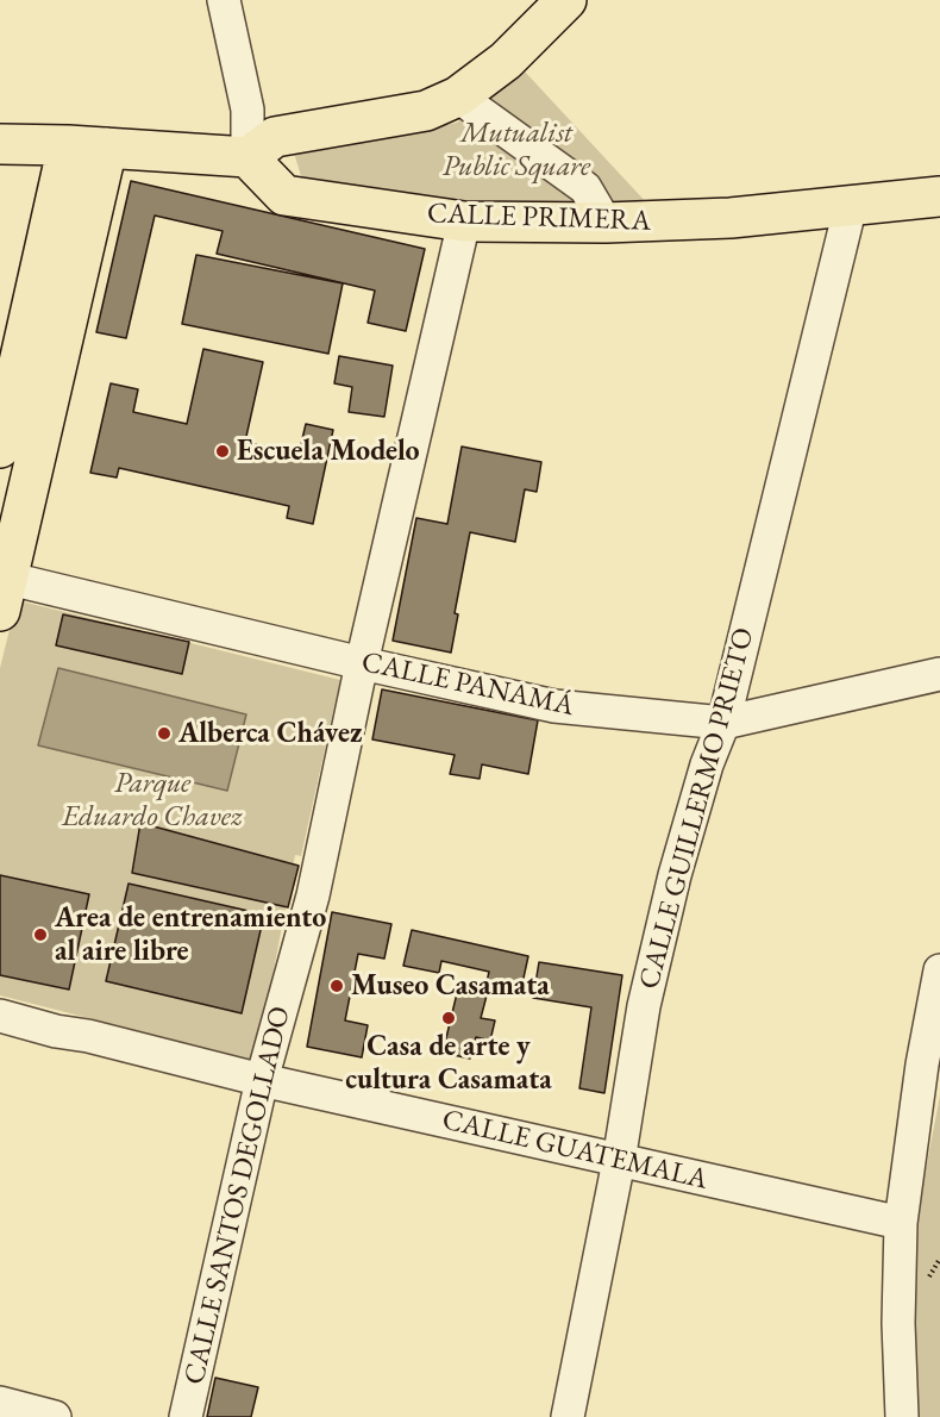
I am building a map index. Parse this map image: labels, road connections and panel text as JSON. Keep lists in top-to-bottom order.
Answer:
{
  "streets": {
    "main road": ["CALLE PRIMERA"],
    "street": [
      "CALLE PANAMÁ",
      "CALLE GUILLERMO PRIETO",
      "CALLE GUATEMALA",
      "CALLE SANTOS DEGOLLADO"
    ]
  },
  "crossings": [
    ["CALLE PRIMERA", "CALLE GUILLERMO PRIETO"],
    ["CALLE PRIMERA", "CALLE SANTOS DEGOLLADO"],
    ["CALLE PANAMÁ", "CALLE GUILLERMO PRIETO"],
    ["CALLE PANAMÁ", "CALLE SANTOS DEGOLLADO"],
    ["CALLE GUILLERMO PRIETO", "CALLE GUATEMALA"],
    ["CALLE GUATEMALA", "CALLE SANTOS DEGOLLADO"]
  ],
  "parks": ["Mutualist Public Square", "Parque Eduardo Chavez"],
  "places": [
    "Escuela Modelo",
    "Alberca Chávez",
    "Area de entrenamiento al aire libre",
    "Museo Casamata",
    "Casa de arte y cultura Casamata"
  ]
}
